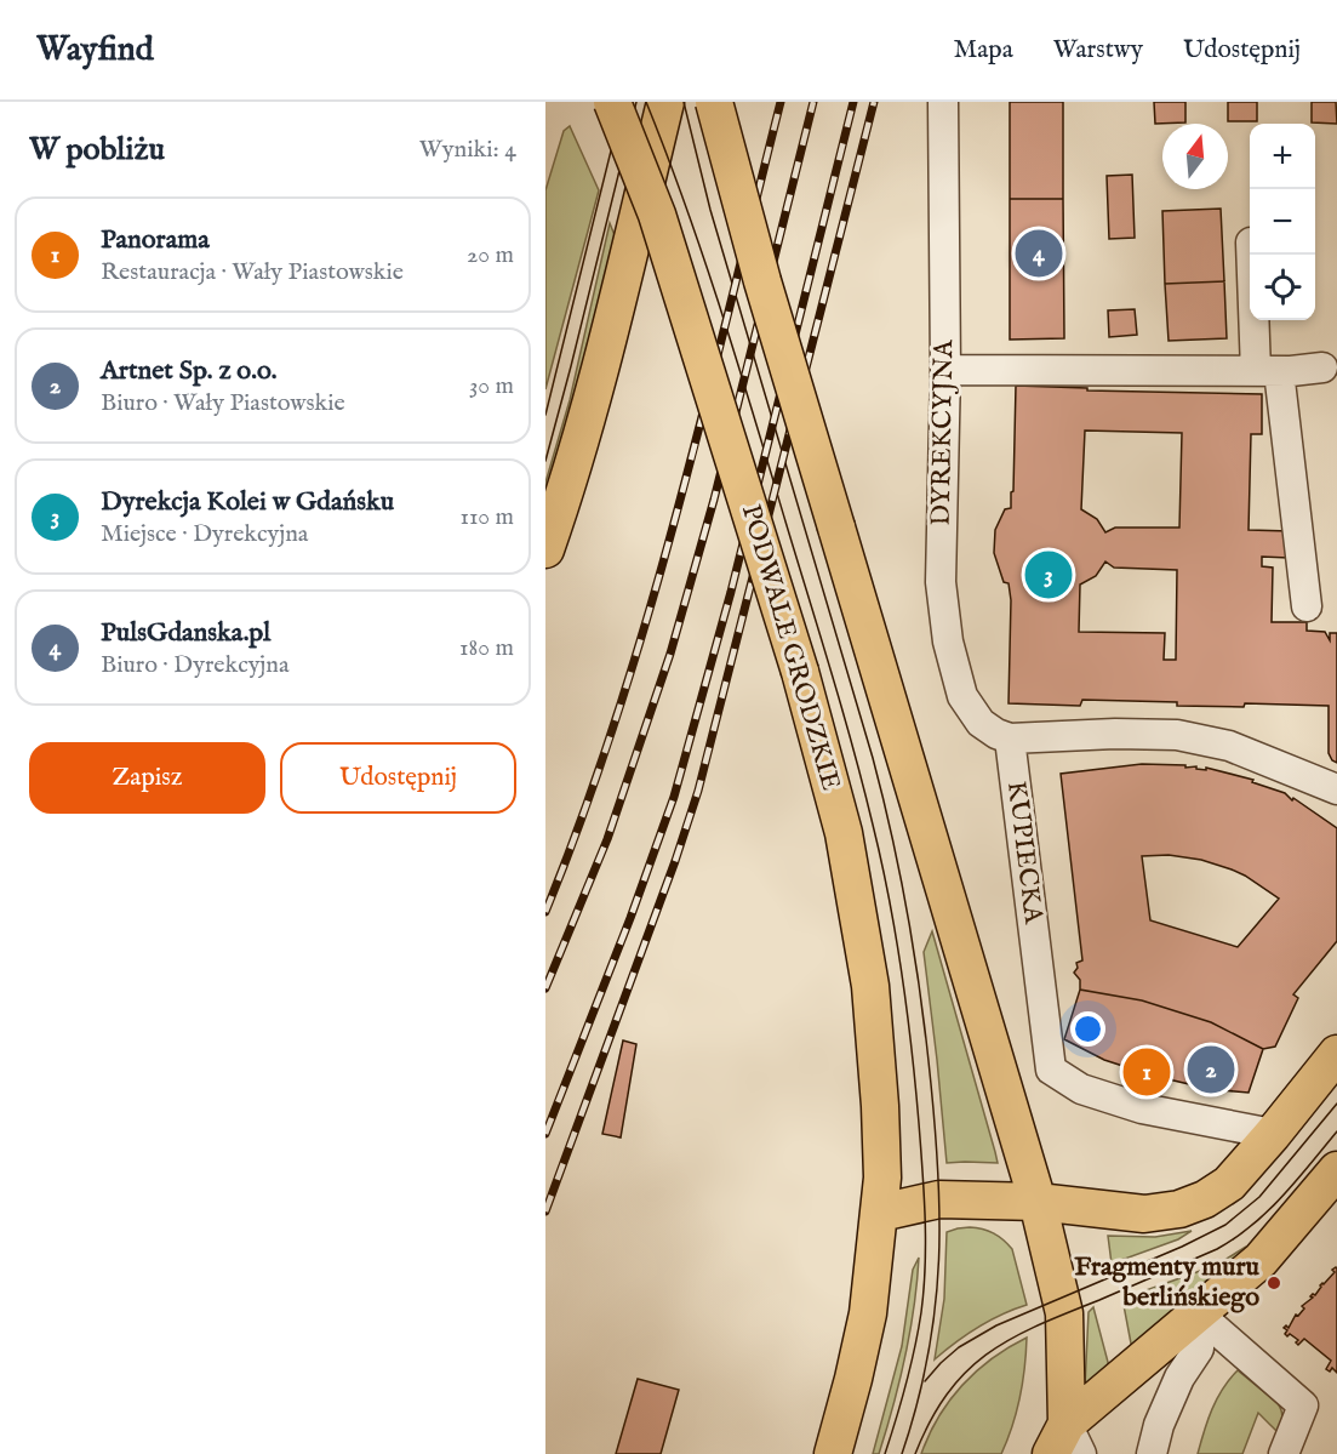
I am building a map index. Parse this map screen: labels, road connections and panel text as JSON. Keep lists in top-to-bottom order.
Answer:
{
  "streets": {
    "main road": ["PODWALE GRODZKIE"],
    "street": ["DYREKCYJNA", "KUPIECKA"]
  },
  "crossings": [
    ["DYREKCYJNA", "KUPIECKA"]
  ],
  "places": ["Fragmenty muru berlińskiego"],
  "north": "top",
  "page": {
    "header": "Wayfind",
    "nav": ["Mapa", "Warstwy", "Udostępnij"],
    "heading": ["W pobliżu", "Wyniki: 4"],
    "map_buttons": ["+", "−"],
    "list": [
      {
        "mark": "1",
        "name": "Panorama",
        "note": "Restauracja · Wały Piastowskie",
        "value": "20 m"
      },
      {
        "mark": "2",
        "name": "Artnet Sp. z o.o.",
        "note": "Biuro · Wały Piastowskie",
        "value": "30 m"
      },
      {
        "mark": "3",
        "name": "Dyrekcja Kolei w Gdańsku",
        "note": "Miejsce · Dyrekcyjna",
        "value": "110 m"
      },
      {
        "mark": "4",
        "name": "PulsGdanska.pl",
        "note": "Biuro · Dyrekcyjna",
        "value": "180 m"
      }
    ],
    "pins": [
      "4",
      "3",
      "2",
      "1"
    ],
    "buttons": ["Zapisz", "Udostępnij"]
  }
}
